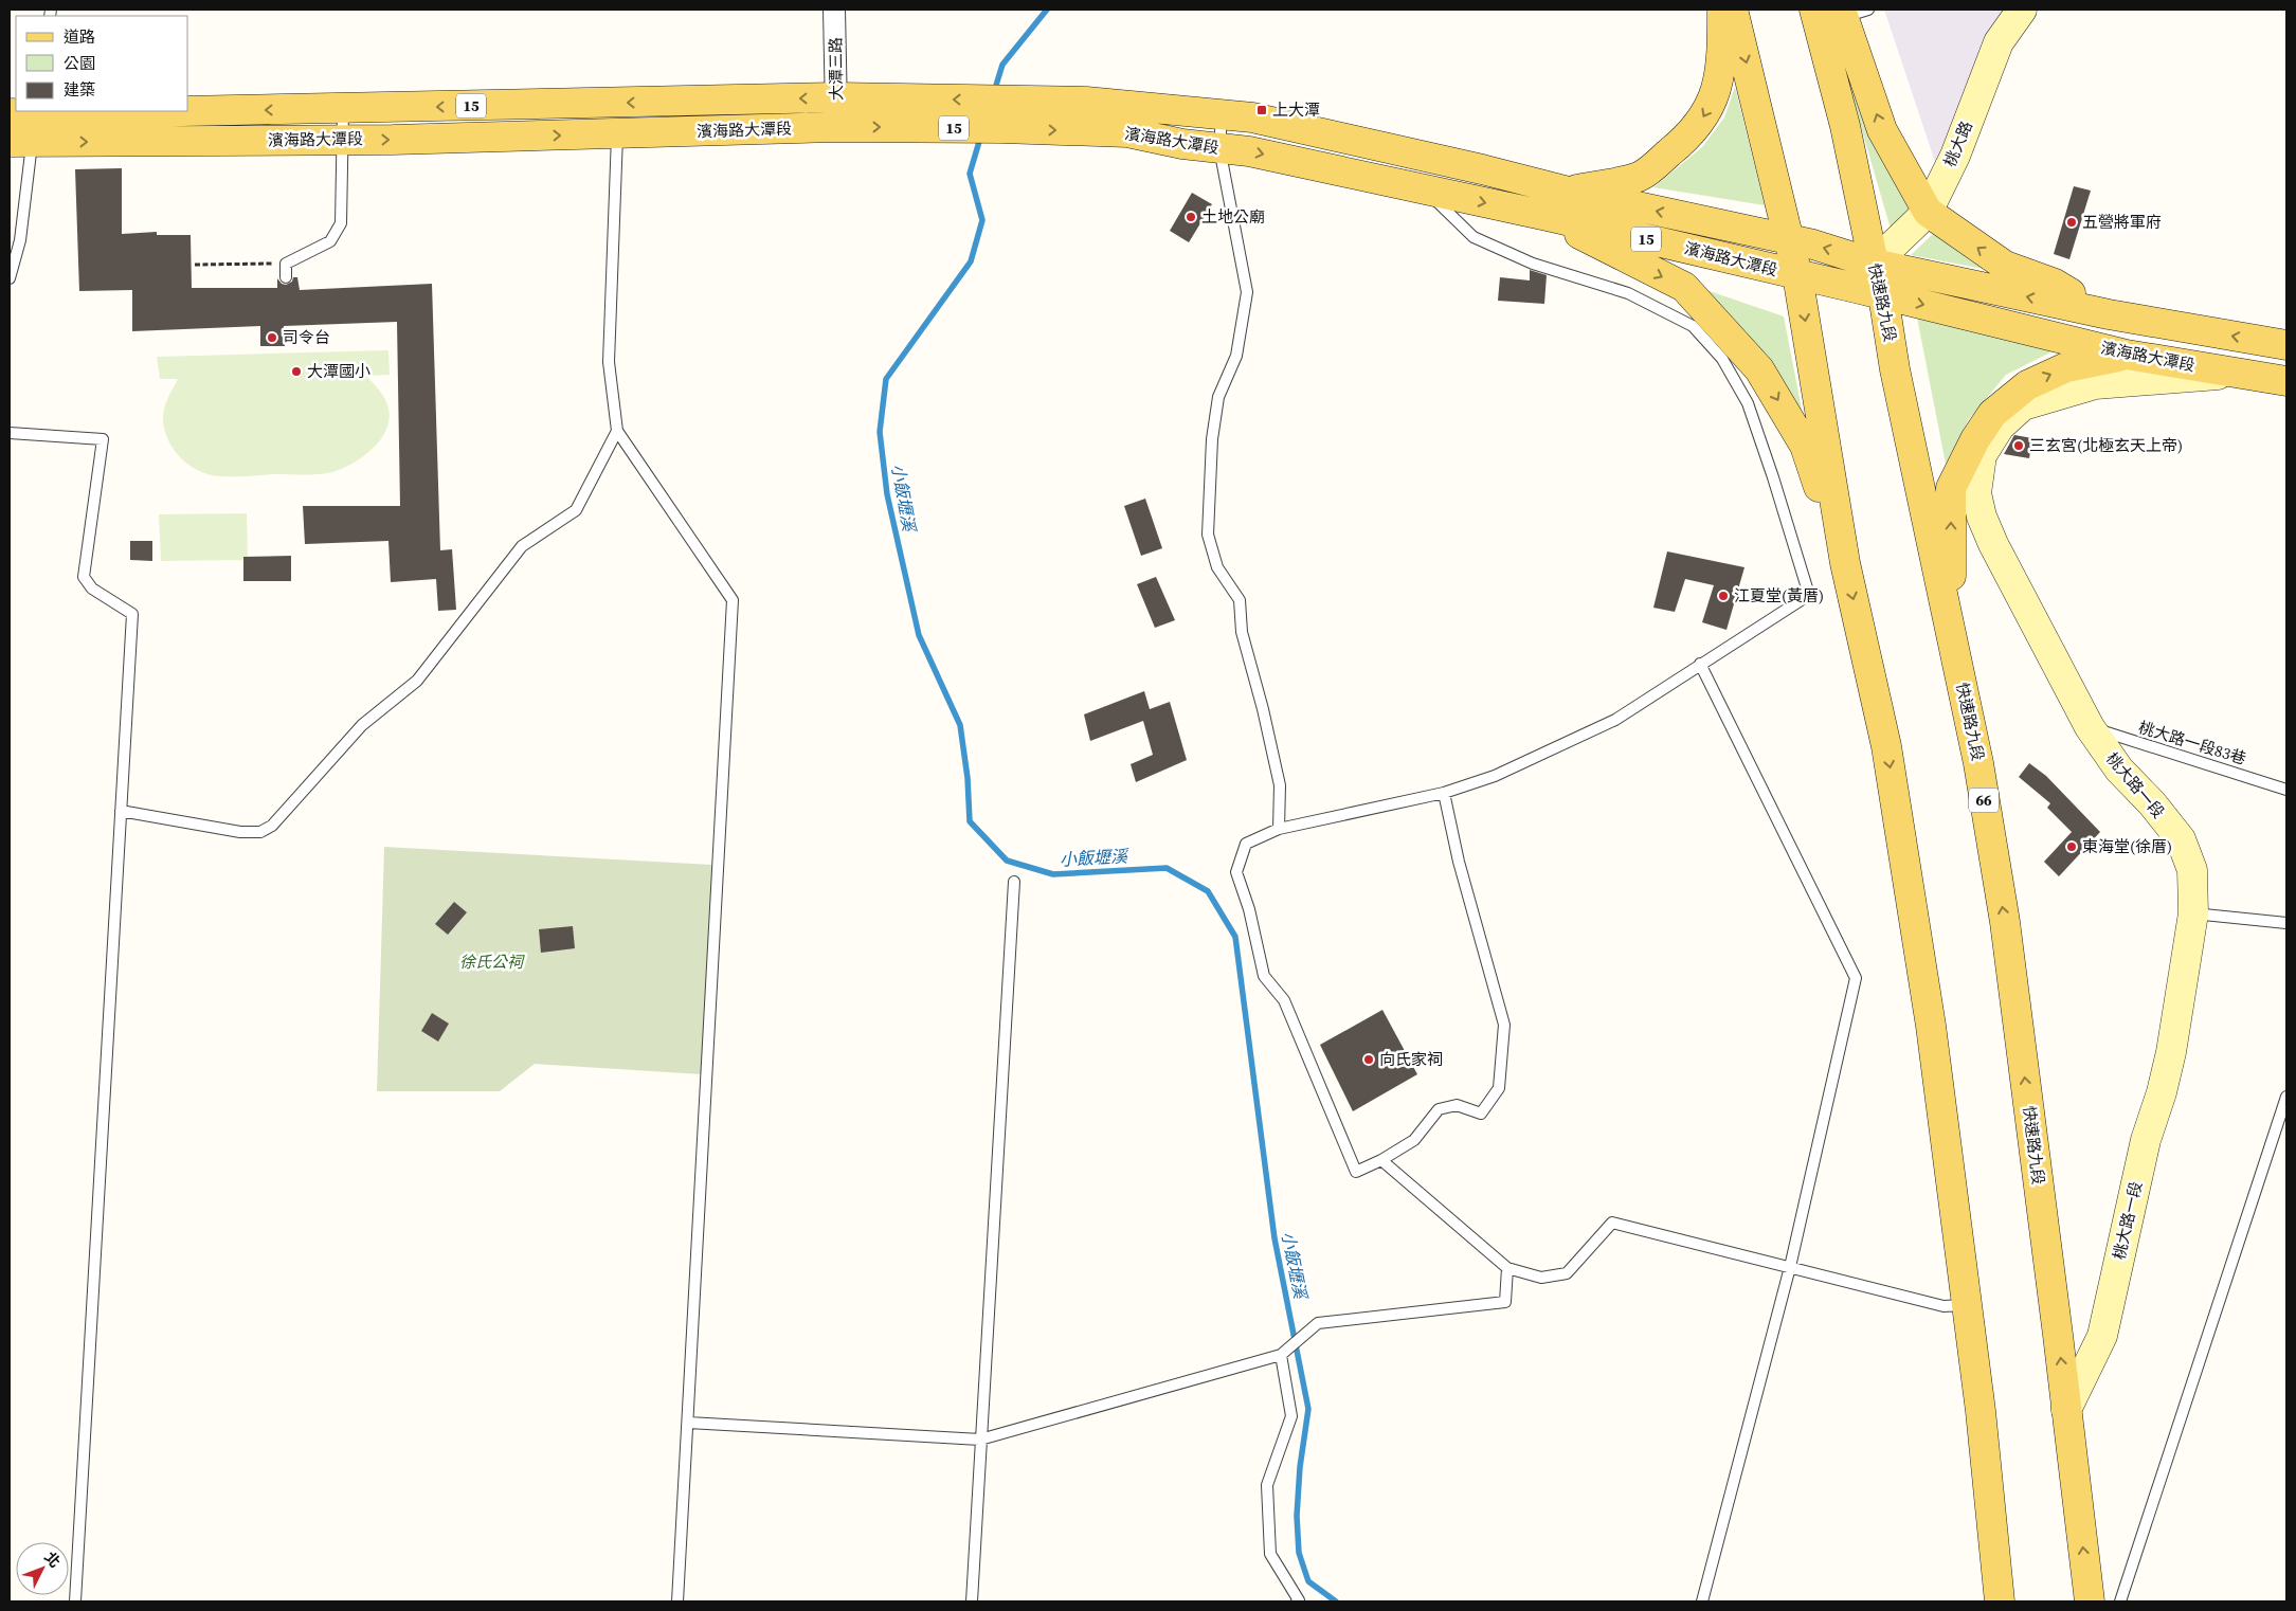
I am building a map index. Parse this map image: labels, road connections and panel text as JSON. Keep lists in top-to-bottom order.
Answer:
{
  "streets": {
    "main road": [
      "15",
      "濱海路大潭段",
      "快速路九段",
      "66"
    ],
    "street": ["大潭三路", "桃大路", "桃大路一段"],
    "lane": ["桃大路一段83巷"]
  },
  "crossings": [
    ["大潭三路", "濱海路大潭段"],
    ["濱海路大潭段", "桃大路"],
    ["濱海路大潭段", "快速路九段"],
    ["濱海路大潭段", "桃大路一段"],
    ["桃大路", "快速路九段"],
    ["快速路九段", "桃大路一段"],
    ["桃大路一段83巷", "桃大路一段"]
  ],
  "water": ["小飯壢溪"],
  "parks": ["徐氏公祠"],
  "places": {
    "transit": ["上大潭"],
    "other": [
      "土地公廟",
      "五營將軍府",
      "司令台",
      "大潭國小",
      "三玄宮(北極玄天上帝)",
      "江夏堂(黃厝)",
      "東海堂(徐厝)",
      "向氏家祠"
    ]
  },
  "legend": ["道路", "公園", "建築"],
  "north": "top right"
}
